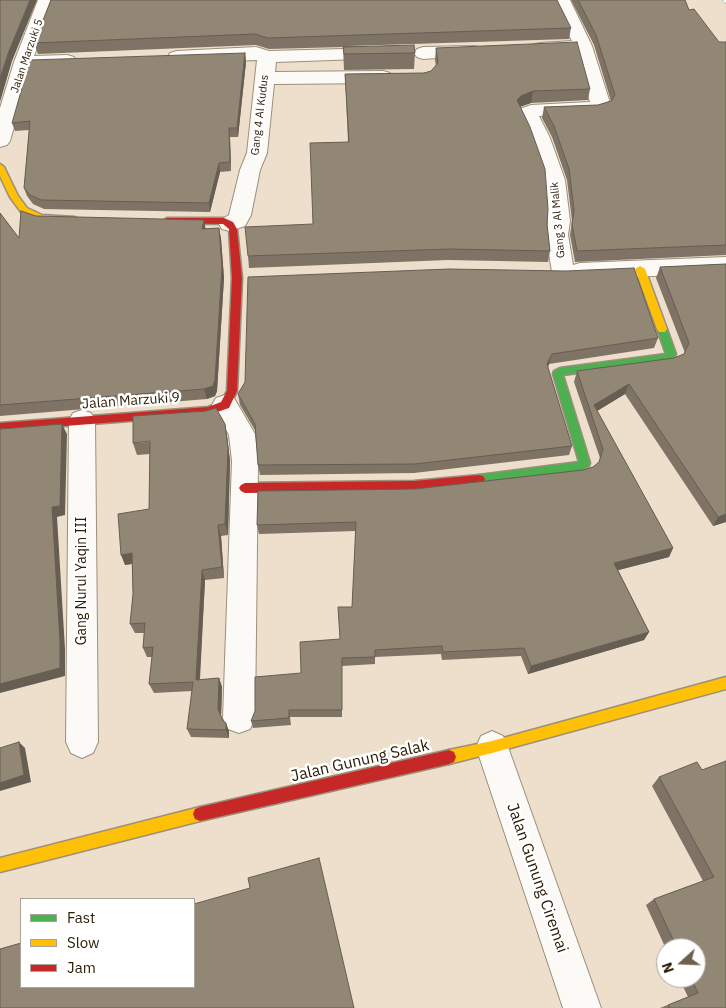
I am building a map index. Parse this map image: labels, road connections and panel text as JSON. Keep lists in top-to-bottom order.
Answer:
{
  "streets": {
    "street": [
      "Jalan Marzuki 5",
      "Gang 4 Al Kudus",
      "Gang 3 Al Malik",
      "Jalan Marzuki 9",
      "Gang Nurul Yaqin III",
      "Jalan Gunung Salak",
      "Jalan Gunung Ciremai"
    ]
  },
  "crossings": [
    ["Jalan Marzuki 9", "Gang Nurul Yaqin III"],
    ["Jalan Gunung Salak", "Jalan Gunung Ciremai"]
  ],
  "legend": ["Fast", "Slow", "Jam"],
  "north": "left"
}
